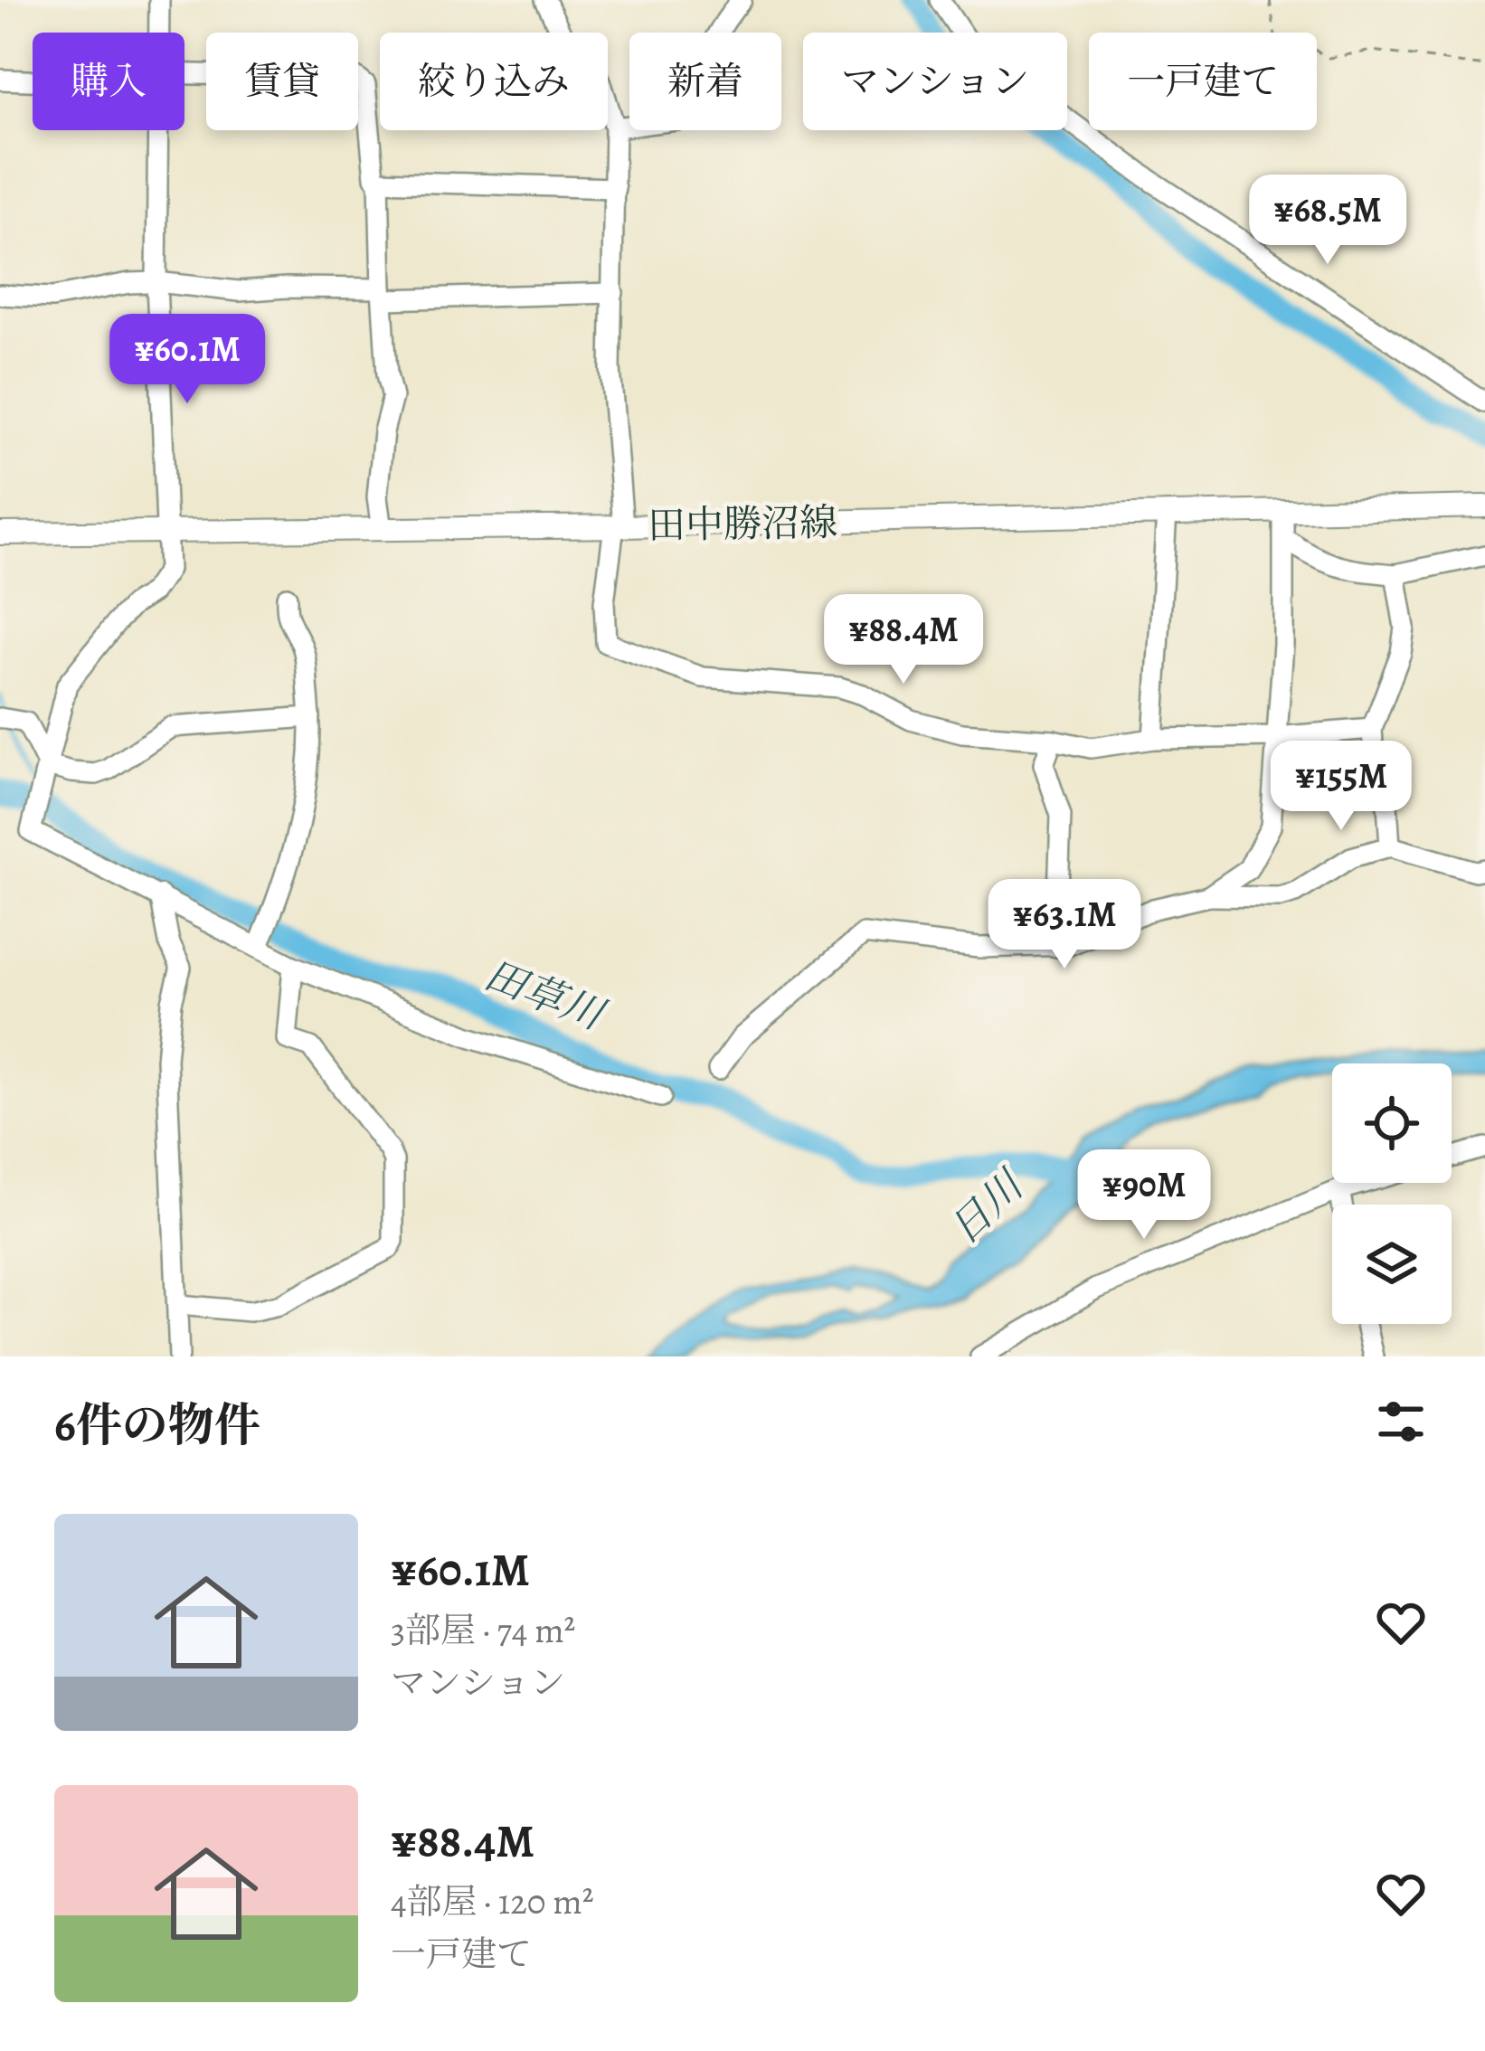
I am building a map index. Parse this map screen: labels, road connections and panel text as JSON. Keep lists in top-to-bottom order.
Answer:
{
  "streets": {
    "main road": ["田中勝沼線"]
  },
  "water": ["田草川", "日川"],
  "page": {
    "chip": [
      "購入",
      "賃貸",
      "絞り込み",
      "新着",
      "マンション",
      "一戸建て"
    ],
    "price": [
      "¥68.5M",
      "¥60.1M",
      "¥88.4M",
      "¥155M",
      "¥63.1M",
      "¥90M"
    ],
    "heading": "6件の物件",
    "list": [
      {
        "name": "¥60.1M",
        "note": "3部屋 · 74 m² · マンション"
      },
      {
        "name": "¥88.4M",
        "note": "4部屋 · 120 m² · 一戸建て"
      }
    ]
  }
}
